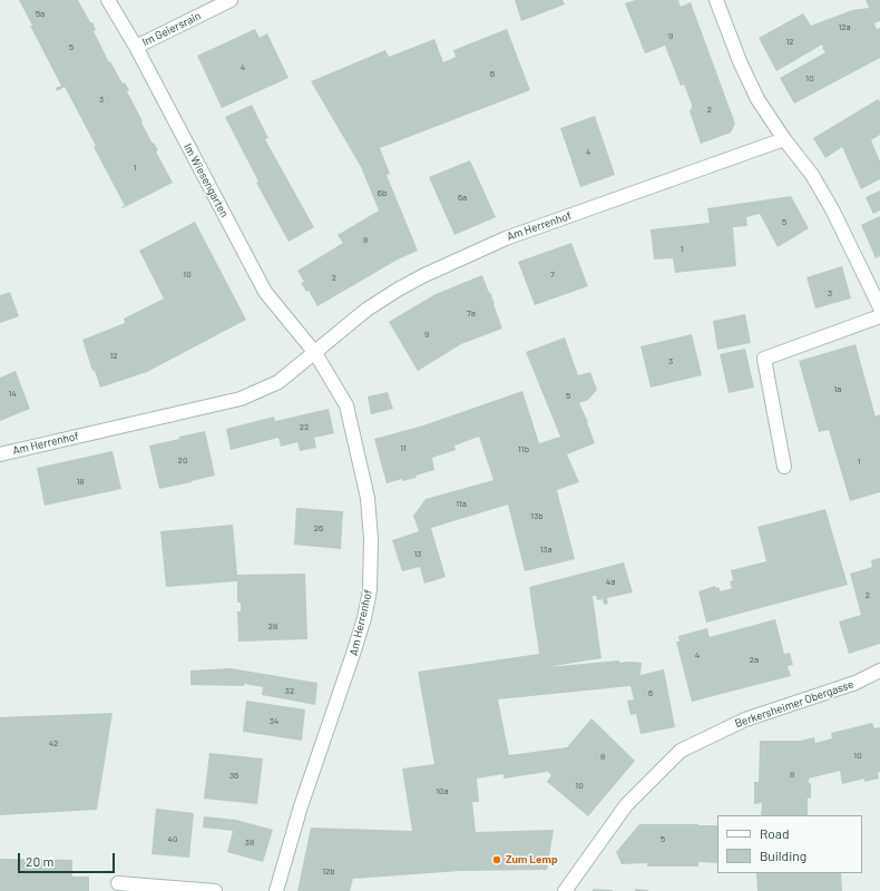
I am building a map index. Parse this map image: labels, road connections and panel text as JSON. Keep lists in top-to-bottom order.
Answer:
{
  "streets": {
    "street": [
      "Im Geiersrain",
      "Im Wiesengarten",
      "Am Herrenhof",
      "Berkersheimer Obergasse"
    ]
  },
  "crossings": [
    ["Im Geiersrain", "Im Wiesengarten"],
    ["Im Wiesengarten", "Am Herrenhof"]
  ],
  "places": ["Zum Lemp"],
  "house_numbers": [
    "5a",
    "12a",
    "9",
    "12",
    "5",
    "4",
    "6",
    "10",
    "3",
    "2",
    "4",
    "1",
    "6b",
    "6a",
    "5",
    "8",
    "1",
    "10",
    "7",
    "2",
    "3",
    "7a",
    "9",
    "12",
    "3",
    "1a",
    "14",
    "5",
    "22",
    "11",
    "11b",
    "20",
    "1",
    "18",
    "11a",
    "13b",
    "26",
    "13a",
    "13",
    "4a",
    "2",
    "28",
    "4",
    "2a",
    "32",
    "6",
    "34",
    "42",
    "10",
    "8",
    "8",
    "36",
    "10",
    "10a",
    "40",
    "5",
    "38",
    "12b"
  ],
  "legend": ["Road", "Building"],
  "scale_bar": "20 m"
}
